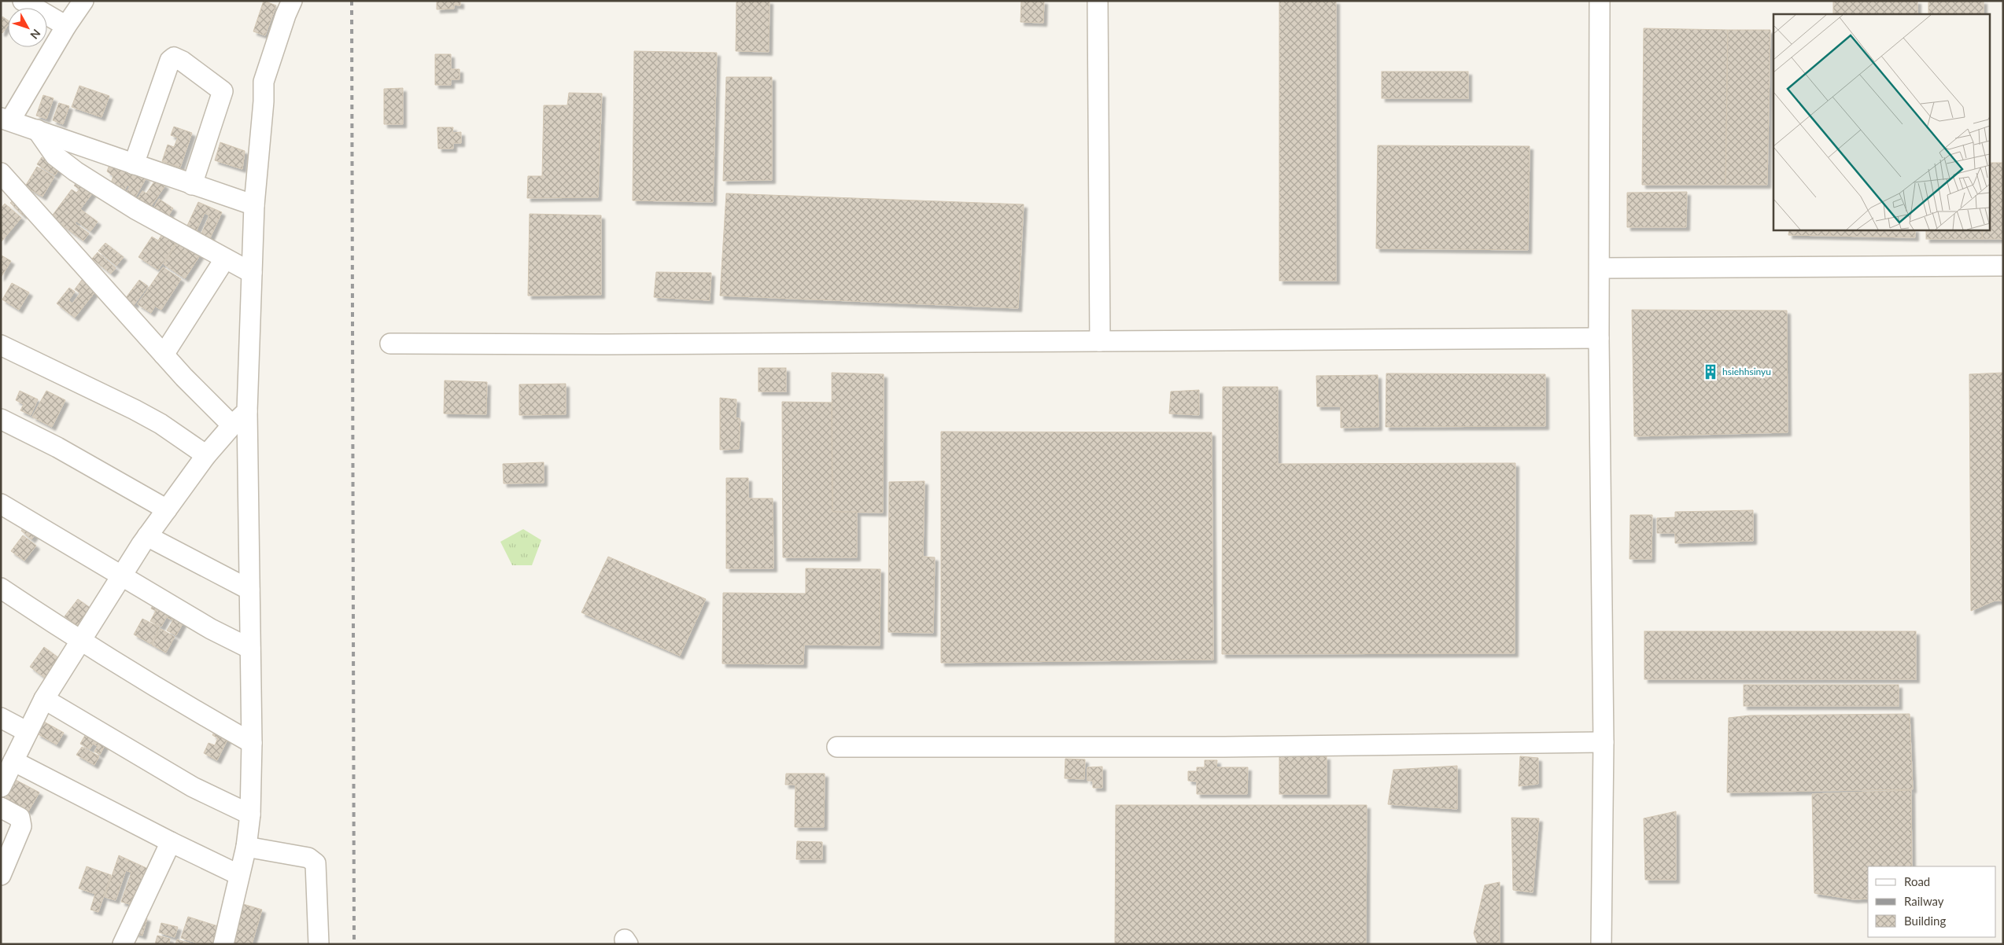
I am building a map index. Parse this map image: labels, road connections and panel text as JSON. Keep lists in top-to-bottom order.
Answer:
{
  "places": {
    "building": ["hsiehhsinyu"]
  },
  "legend": ["Road", "Railway", "Building"],
  "north": "bottom right"
}
